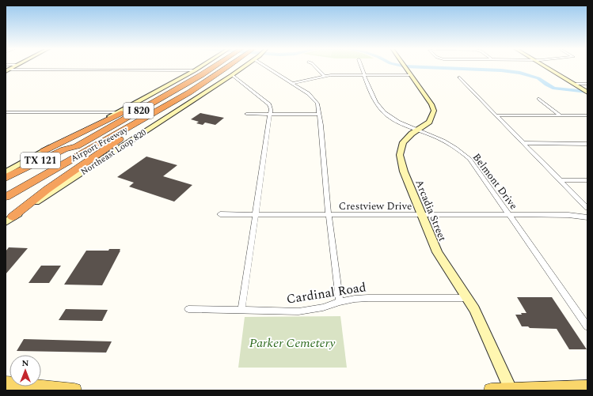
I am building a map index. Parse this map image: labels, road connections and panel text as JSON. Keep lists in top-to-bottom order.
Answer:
{
  "streets": {
    "highway": ["I 820", "Airport Freeway", "TX 121"],
    "street": [
      "Northeast Loop 820",
      "Belmont Drive",
      "Crestview Drive",
      "Arcadia Street",
      "Cardinal Road"
    ]
  },
  "crossings": [
    ["I 820", "Airport Freeway"],
    ["Belmont Drive", "Crestview Drive"],
    ["Belmont Drive", "Arcadia Street"],
    ["Crestview Drive", "Arcadia Street"],
    ["Arcadia Street", "Cardinal Road"]
  ],
  "parks": ["Parker Cemetery"],
  "north": "top"
}
